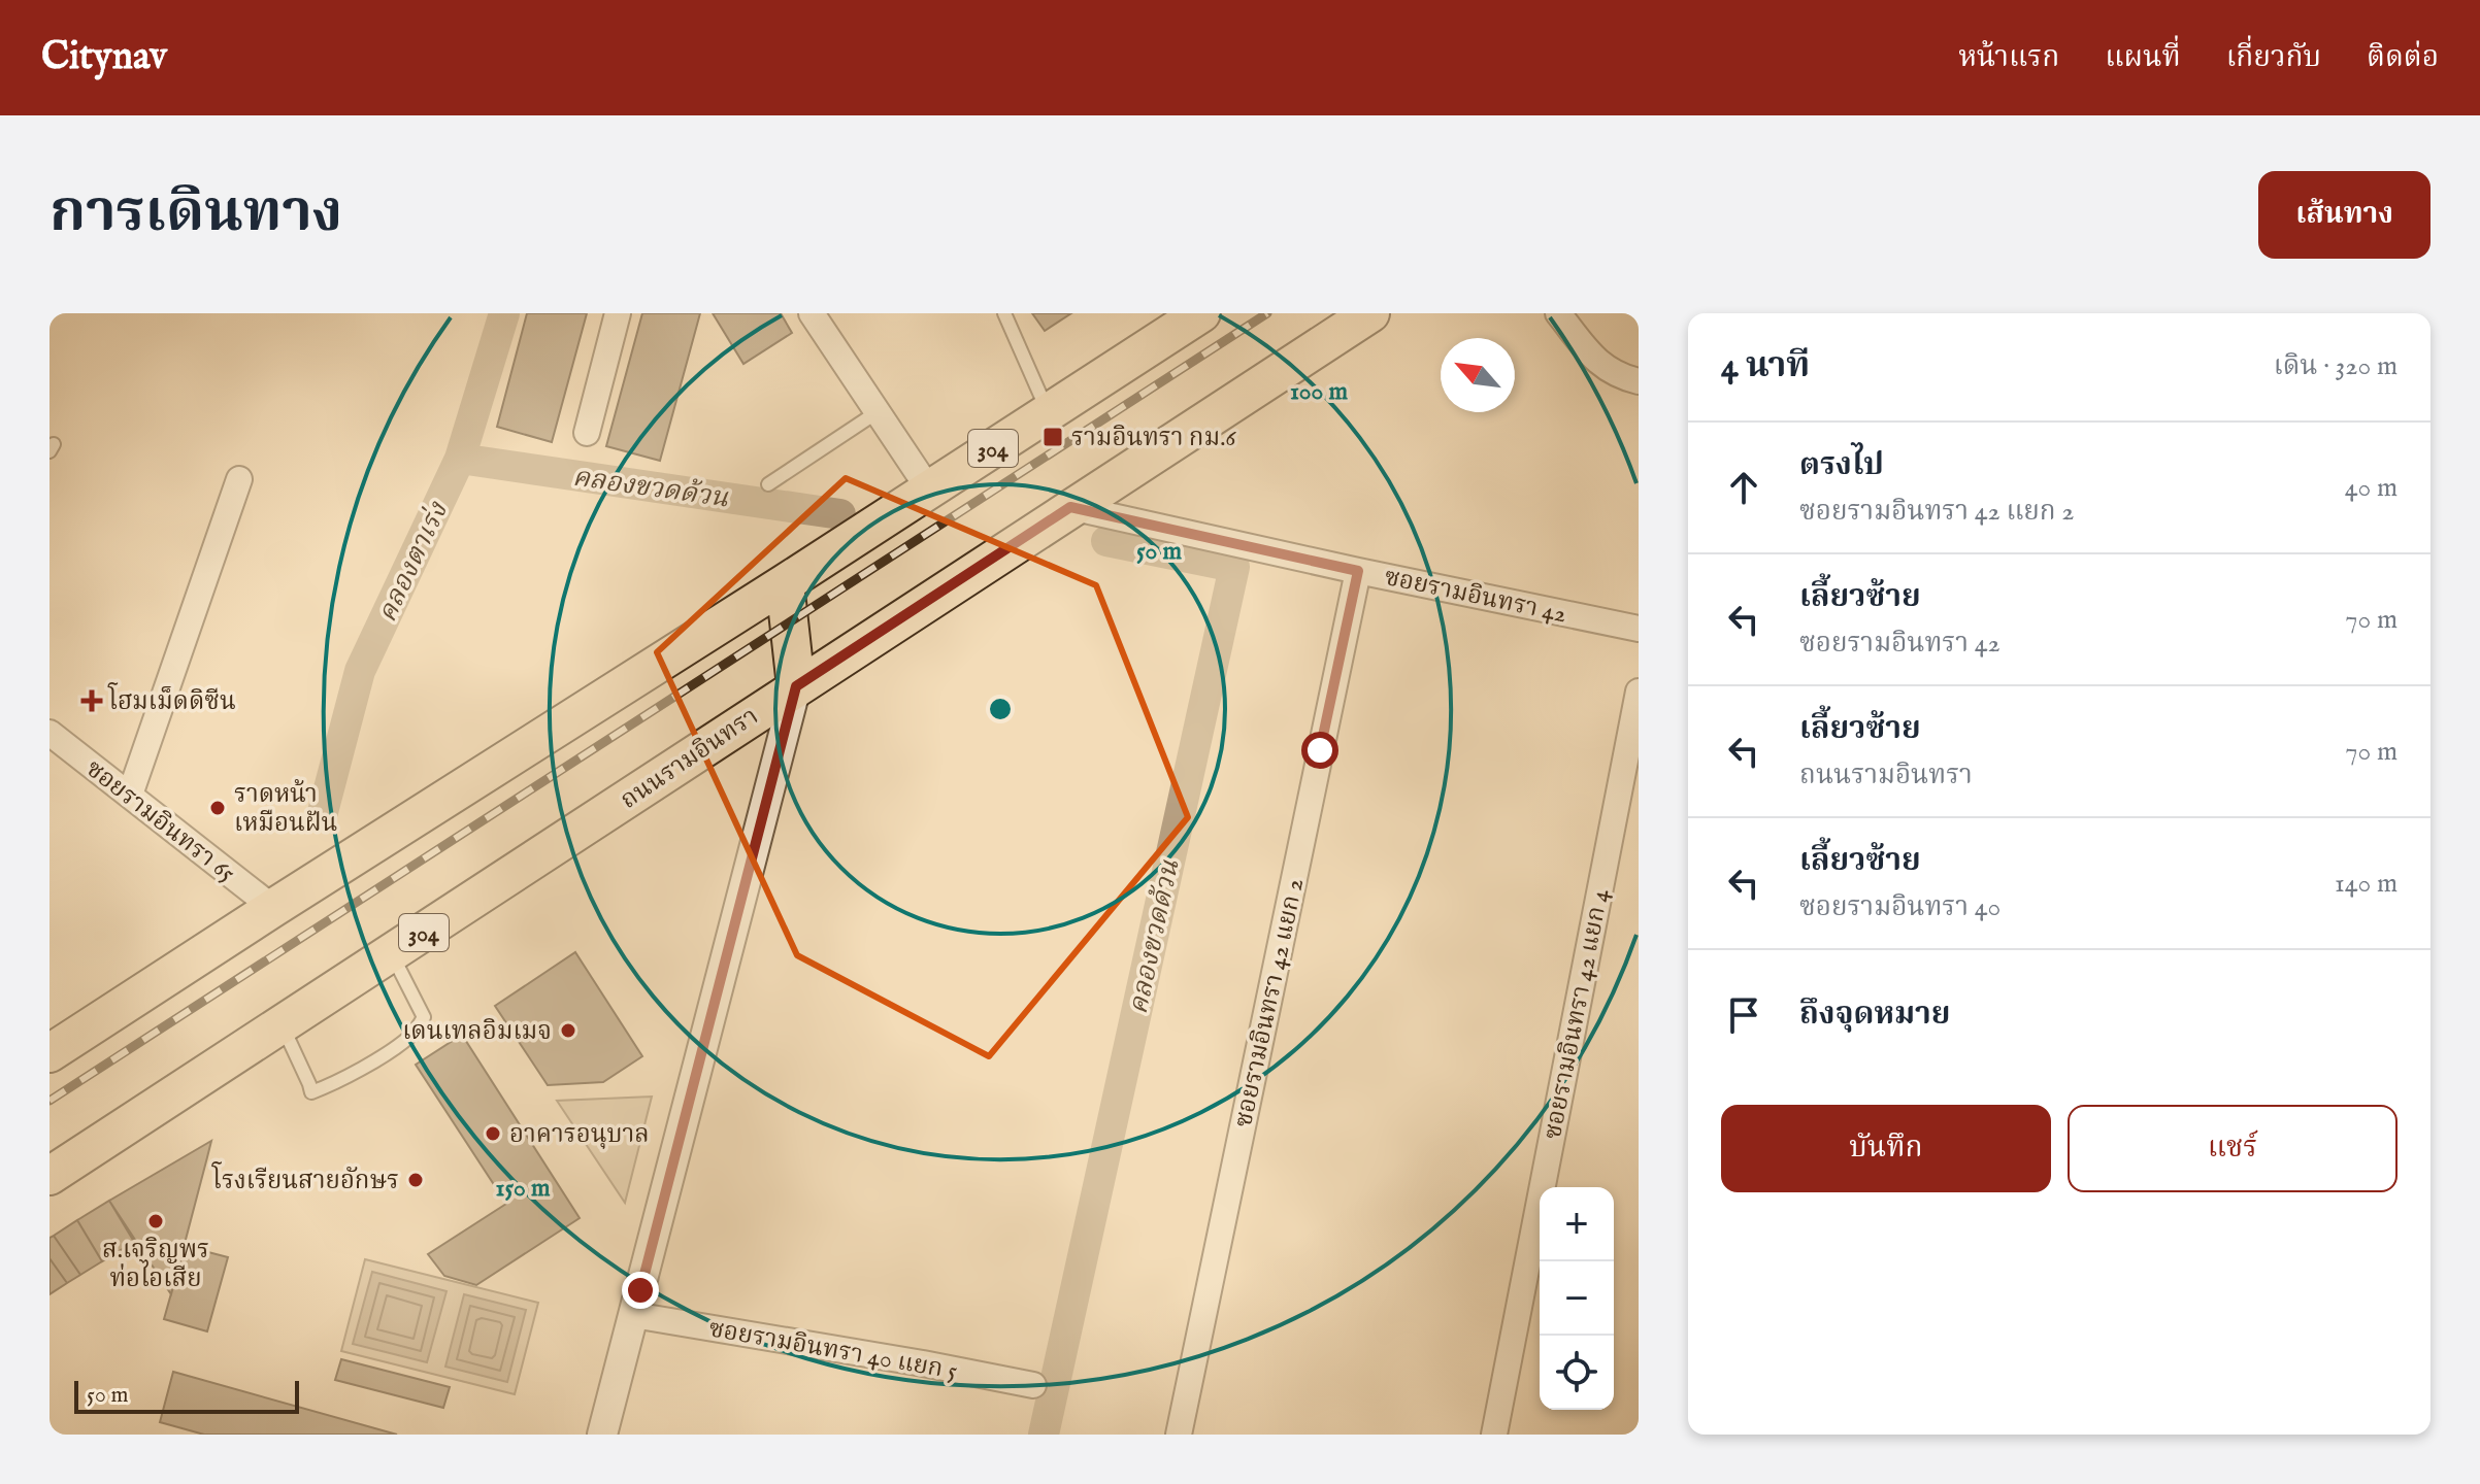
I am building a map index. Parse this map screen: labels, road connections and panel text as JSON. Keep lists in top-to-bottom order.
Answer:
{
  "streets": {
    "main road": ["304", "ถนนรามอินทรา"],
    "street": [
      "ซอยรามอินทรา 42",
      "ซอยรามอินทรา 65",
      "ซอยรามอินทรา 42 แยก 2",
      "ซอยรามอินทรา 42 แยก 4",
      "ซอยรามอินทรา 40 แยก 5"
    ]
  },
  "crossings": [
    ["304", "ซอยรามอินทรา 65"],
    ["ซอยรามอินทรา 42", "ถนนรามอินทรา"],
    ["ซอยรามอินทรา 42", "ซอยรามอินทรา 42 แยก 2"]
  ],
  "water": ["คลองขวดด้วน", "คลองตาเร่ง"],
  "places": {
    "transit": ["รามอินทรา กม.6"],
    "health": ["โฮมเม็ดดิซีน"],
    "other": [
      "ราดหน้า เหมือนฝัน",
      "เดนเทลอิมเมจ",
      "อาคารอนุบาล",
      "โรงเรียนสายอักษร",
      "ส.เจริญพร ท่อไอเสีย"
    ]
  },
  "scale_bar": "50 m",
  "north": "top left",
  "page": {
    "header": "Citynav",
    "nav": [
      "หน้าแรก",
      "แผนที่",
      "เกี่ยวกับ",
      "ติดต่อ"
    ],
    "title": "การเดินทาง",
    "buttons": [
      "เส้นทาง",
      ["บันทึก", "แชร์"]
    ],
    "heading": ["4 นาที", "เดิน · 320 m"],
    "list": [
      ["ตรงไป", "ซอยรามอินทรา 42 แยก 2", "40 m"],
      ["เลี้ยวซ้าย", "ซอยรามอินทรา 42", "70 m"],
      ["เลี้ยวซ้าย", "ถนนรามอินทรา", "70 m"],
      ["เลี้ยวซ้าย", "ซอยรามอินทรา 40", "140 m"],
      "ถึงจุดหมาย"
    ],
    "map_buttons": ["+", "−"],
    "scale": "50 m"
  },
  "rings": ["100 m", "50 m", "150 m"]
}
